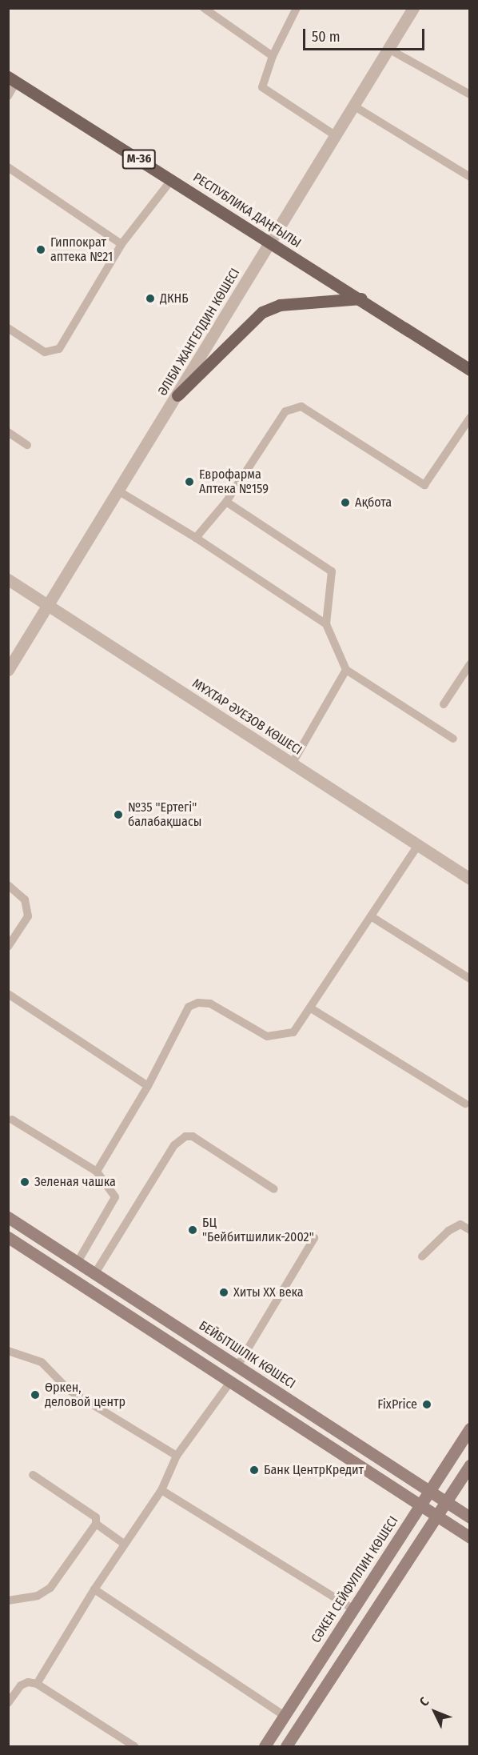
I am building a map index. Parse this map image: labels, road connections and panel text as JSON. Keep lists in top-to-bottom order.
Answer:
{
  "streets": {
    "main road": [
      "M-36",
      "РЕСПУБЛИКА ДАҢҒЫЛЫ",
      "БЕЙБІТШІЛІК КӨШЕСІ",
      "СӘКЕН СЕЙФУЛЛИН КӨШЕСІ"
    ],
    "street": ["ӘЛІБИ ЖАНГЕЛДИН КӨШЕСІ", "МҰХТАР ӘУЕЗОВ КӨШЕСІ"]
  },
  "crossings": [
    ["РЕСПУБЛИКА ДАҢҒЫЛЫ", "ӘЛІБИ ЖАНГЕЛДИН КӨШЕСІ"],
    ["ӘЛІБИ ЖАНГЕЛДИН КӨШЕСІ", "МҰХТАР ӘУЕЗОВ КӨШЕСІ"],
    ["БЕЙБІТШІЛІК КӨШЕСІ", "СӘКЕН СЕЙФУЛЛИН КӨШЕСІ"]
  ],
  "places": [
    "Гиппократ аптека №21",
    "ДКНБ",
    "Еврофарма Аптека №159",
    "Ақбота",
    "№35 \"Ертегі\" балабақшасы",
    "Зеленая чашка",
    "БЦ \"Бейбитшилик-2002\"",
    "Хиты ХХ века",
    "Өркен, деловой центр",
    "FixPrice",
    "Банк ЦентрКредит"
  ],
  "scale_bar": "50 m",
  "north": "top left"
}
